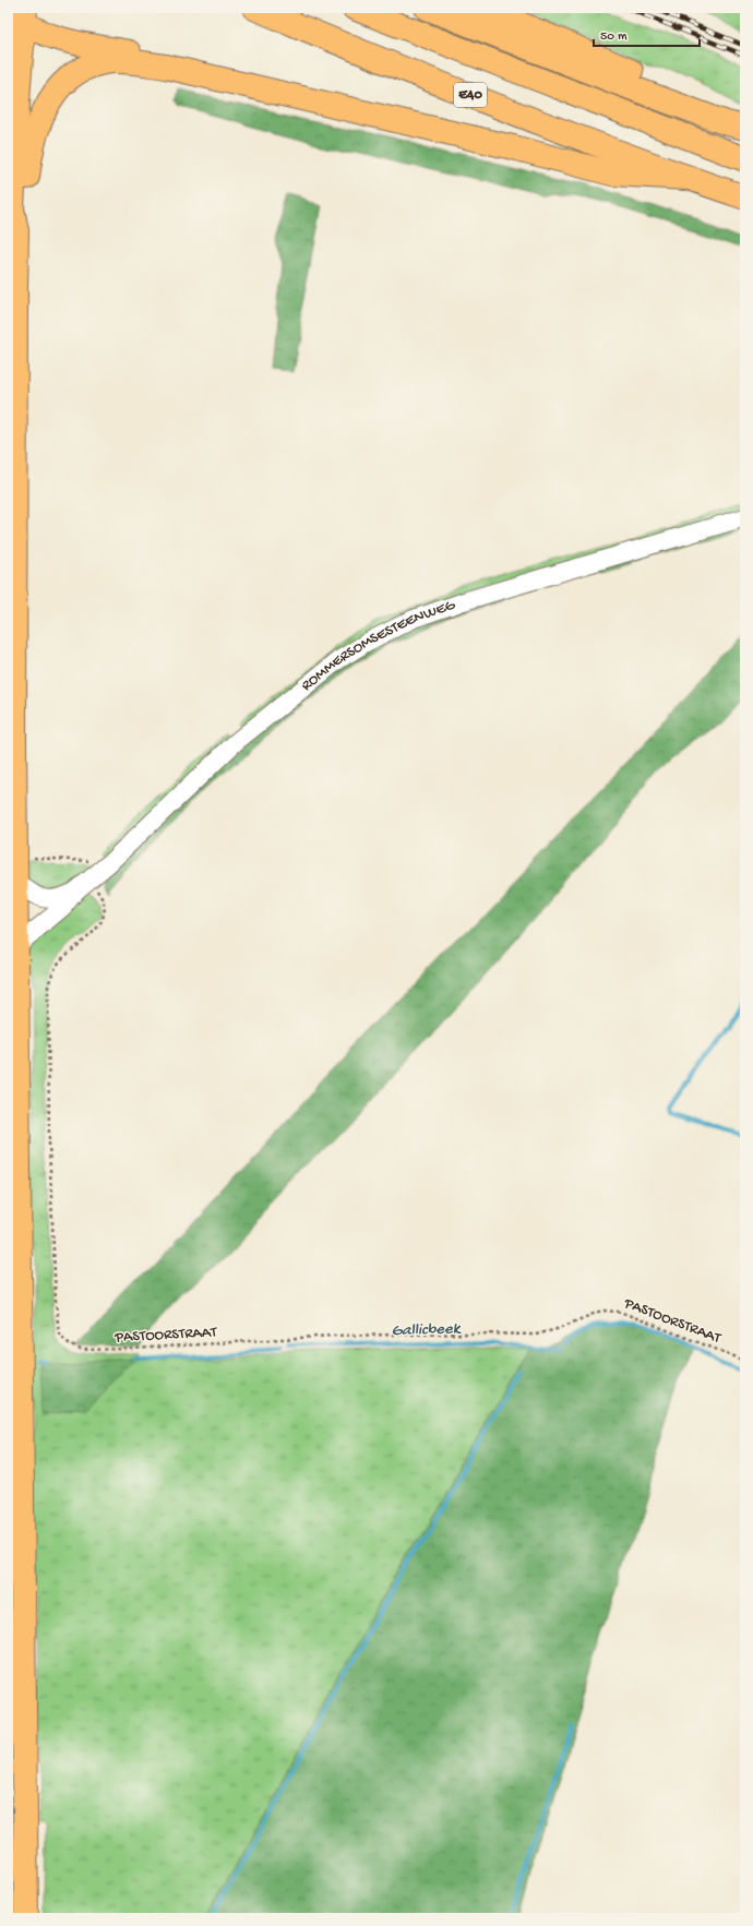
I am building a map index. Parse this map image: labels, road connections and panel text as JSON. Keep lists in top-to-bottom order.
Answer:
{
  "streets": {
    "highway": ["E40"],
    "street": ["ROMMERSOMSESTEENWEG"],
    "path": ["PASTOORSTRAAT"]
  },
  "crossings": [
    ["ROMMERSOMSESTEENWEG", "PASTOORSTRAAT"]
  ],
  "water": ["Gallicbeek"],
  "scale_bar": "50 m"
}
